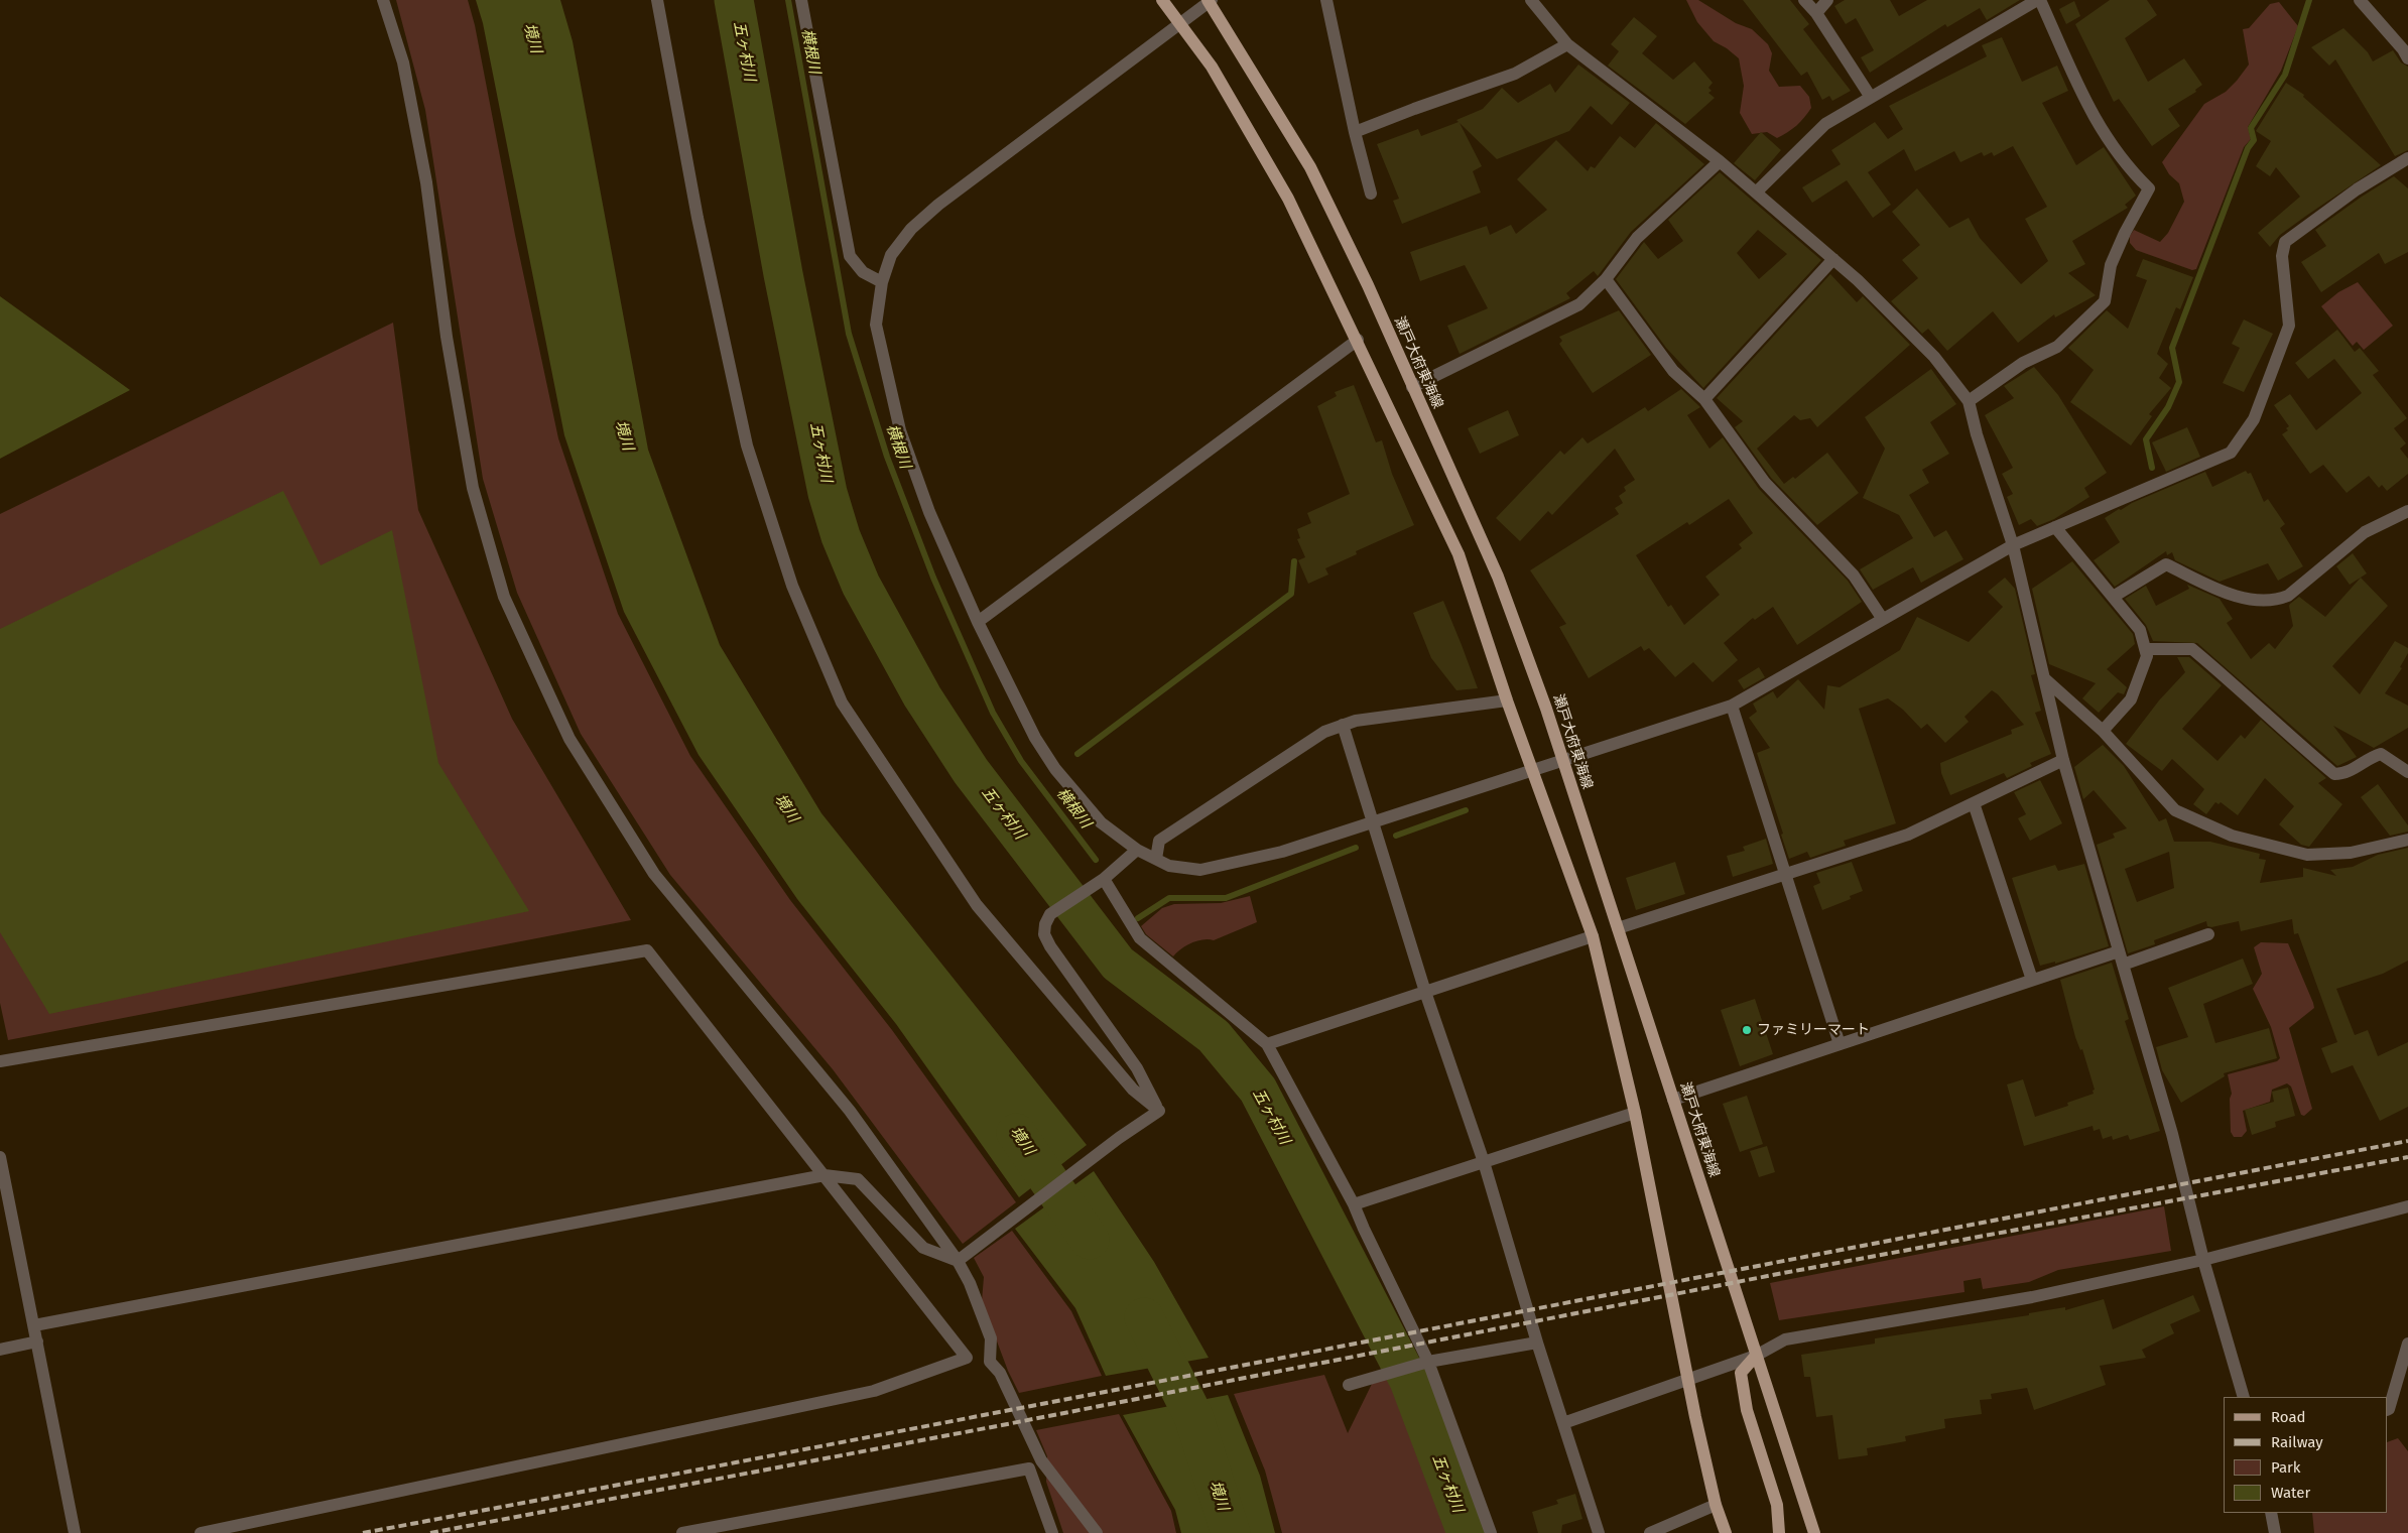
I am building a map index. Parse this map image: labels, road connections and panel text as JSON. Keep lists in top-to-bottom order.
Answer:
{
  "streets": {
    "main road": ["瀬戸大府東海線"]
  },
  "water": ["境川", "五ヶ村川", "横根川"],
  "places": ["ファミリーマート"],
  "legend": [
    "Road",
    "Railway",
    "Park",
    "Water"
  ]
}
